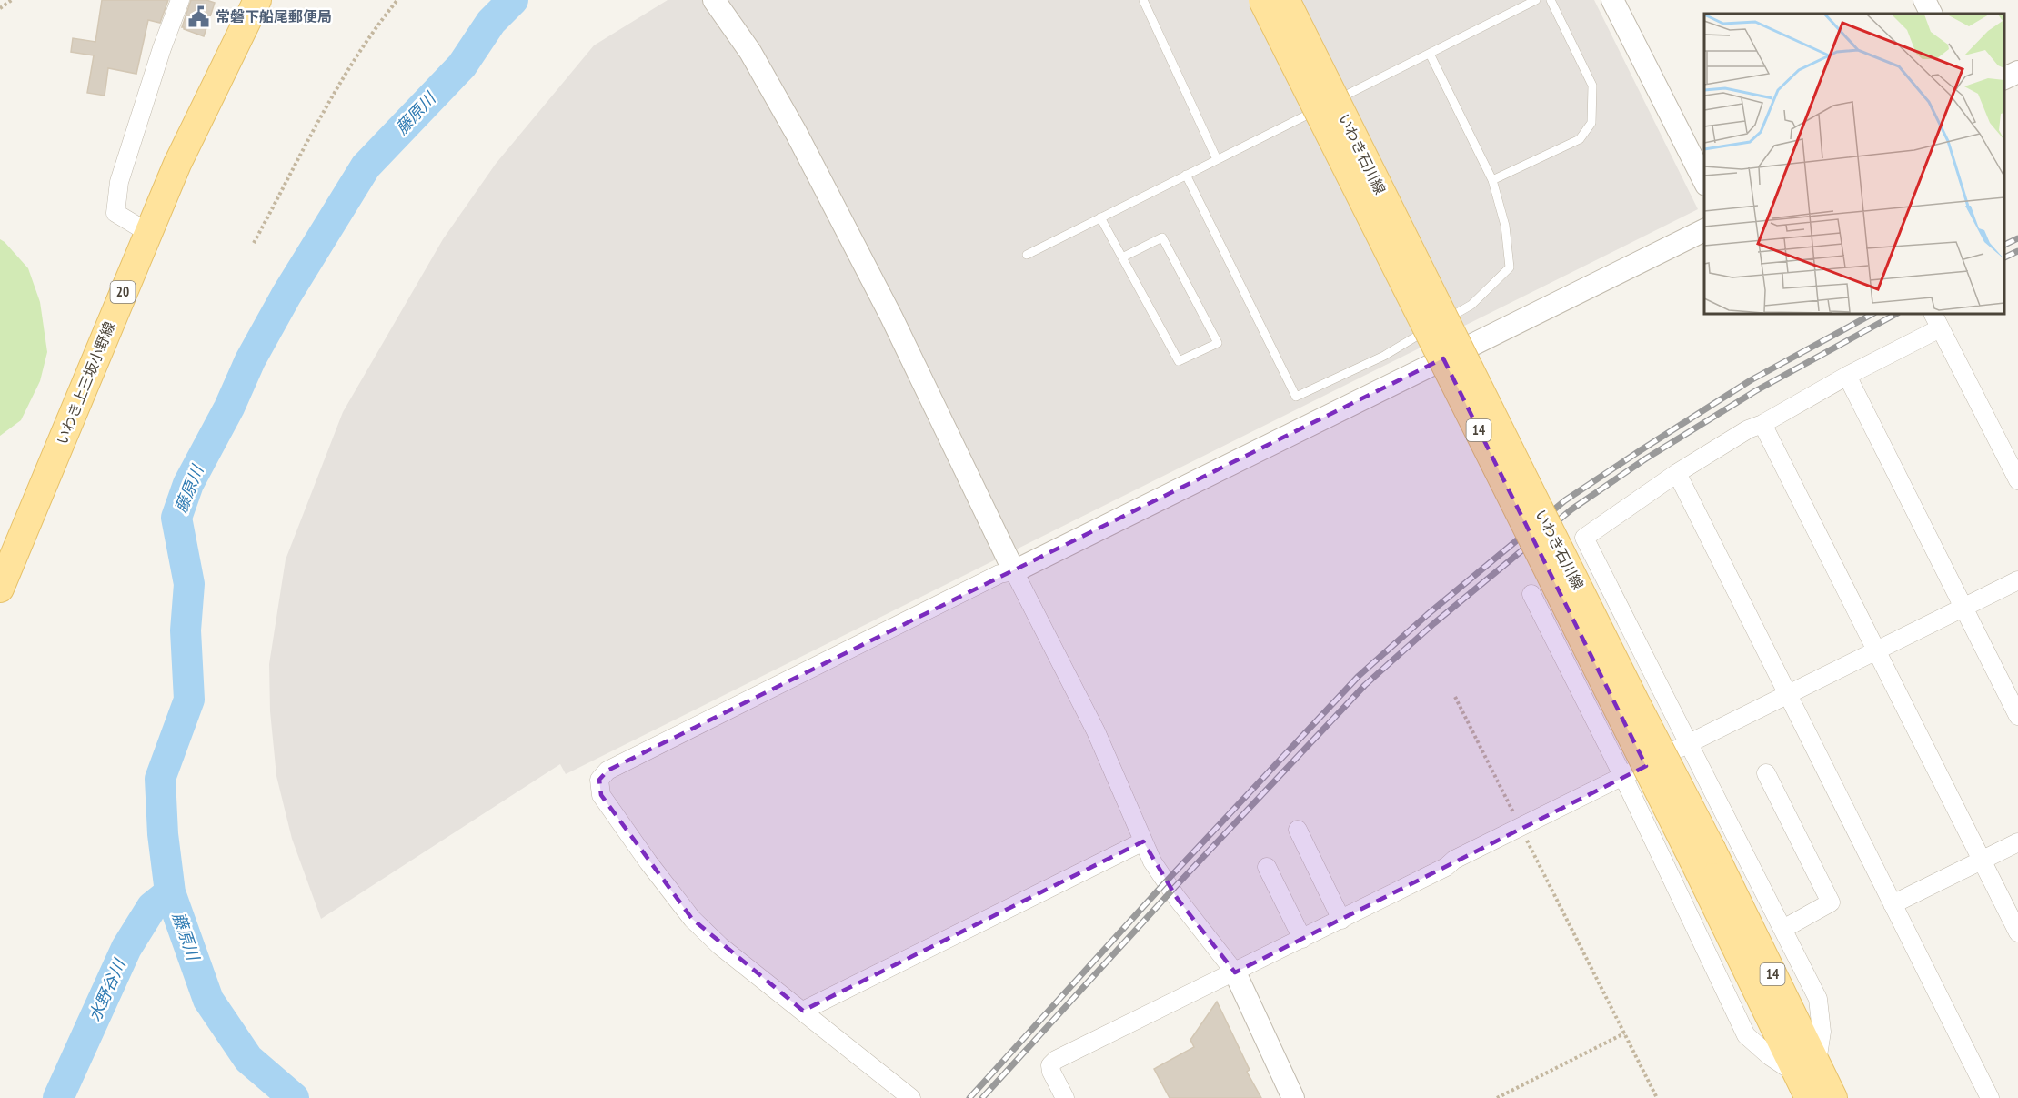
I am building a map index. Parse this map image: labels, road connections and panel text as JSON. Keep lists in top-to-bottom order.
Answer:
{
  "streets": {
    "main road": [
      "いわき石川線",
      "20",
      "いわき上三坂小野線",
      "14"
    ]
  },
  "water": ["藤原川", "水野谷川"],
  "places": {
    "public building": ["常磐下船尾郵便局"]
  }
}
